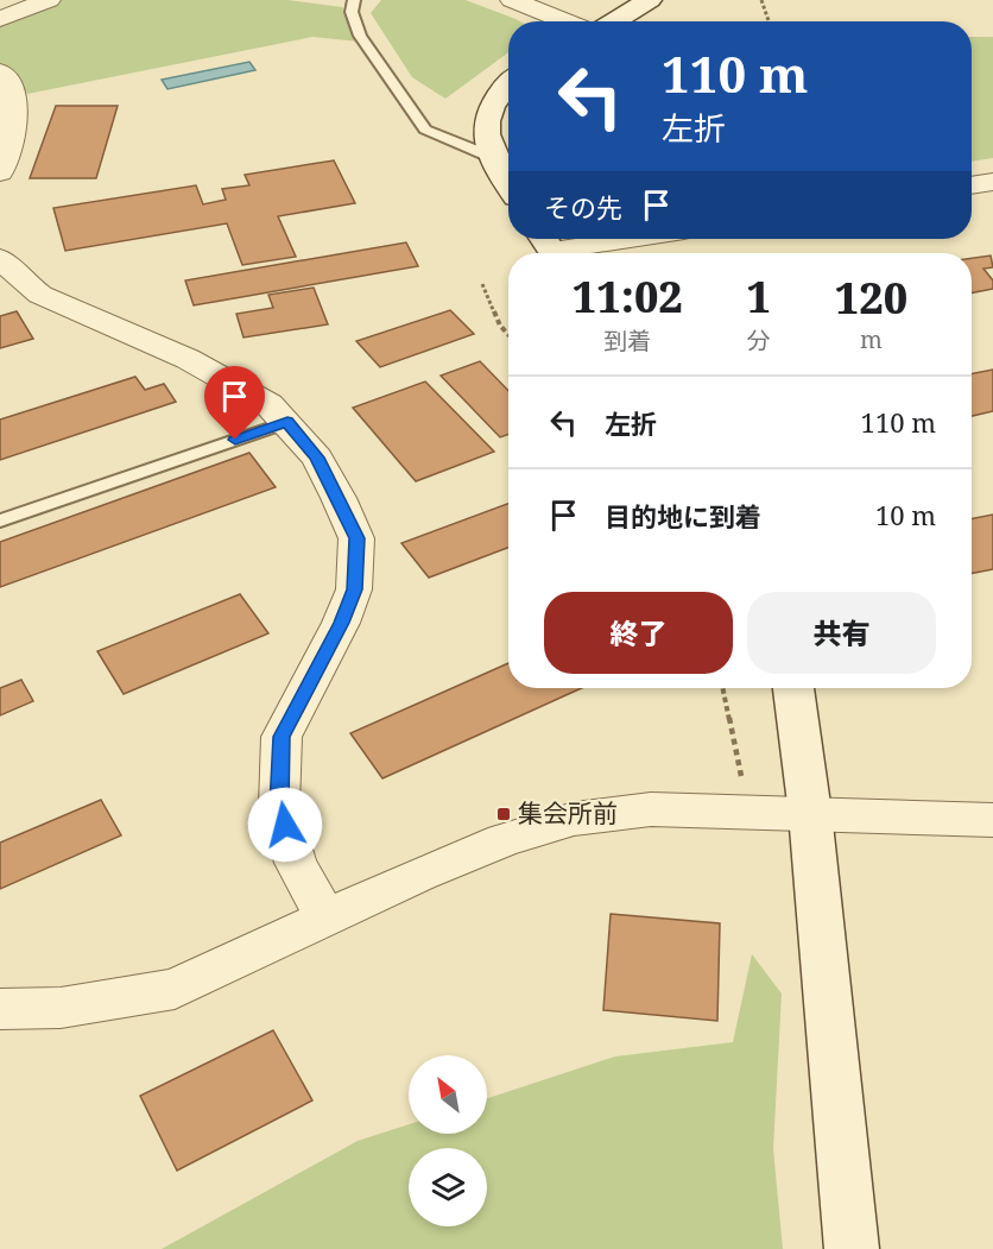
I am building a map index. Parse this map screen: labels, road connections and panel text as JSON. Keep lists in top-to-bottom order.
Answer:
{
  "places": {
    "transit": ["集会所前"]
  },
  "north": "top left",
  "page": {
    "turn": ["110 m", "左折"],
    "then": "その先",
    "eta": [
      "11:02",
      "到着",
      "1",
      "分",
      "120",
      "m"
    ],
    "list": [
      {
        "name": "左折",
        "value": "110 m"
      },
      {
        "name": "目的地に到着",
        "value": "10 m"
      }
    ],
    "buttons": ["終了", "共有"]
  }
}
